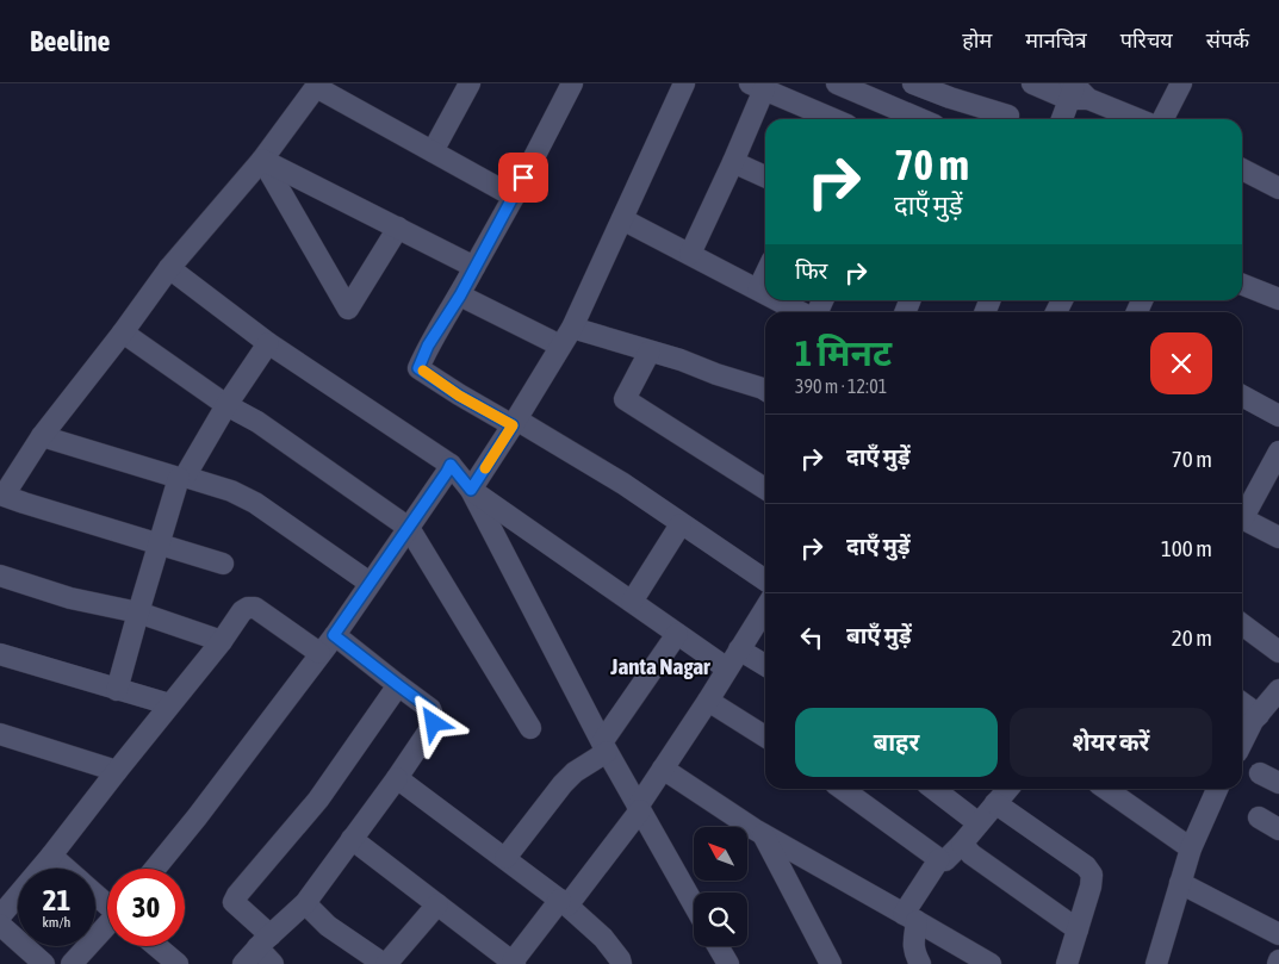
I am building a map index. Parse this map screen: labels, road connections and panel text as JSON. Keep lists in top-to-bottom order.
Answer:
{
  "districts": ["Janta Nagar"],
  "north": "top left",
  "page": {
    "header": "Beeline",
    "nav": [
      "होम",
      "मानचित्र",
      "परिचय",
      "संपर्क"
    ],
    "turn": ["70 m", "दाएँ मुड़ें"],
    "then": "फिर",
    "heading": ["1 मिनट", "390 m · 12:01"],
    "list": [
      {
        "name": "दाएँ मुड़ें",
        "value": "70 m"
      },
      {
        "name": "दाएँ मुड़ें",
        "value": "100 m"
      },
      {
        "name": "बाएँ मुड़ें",
        "value": "20 m"
      }
    ],
    "buttons": ["बाहर", "शेयर करें"],
    "speed": "21 km/h",
    "limit": "30"
  }
}
